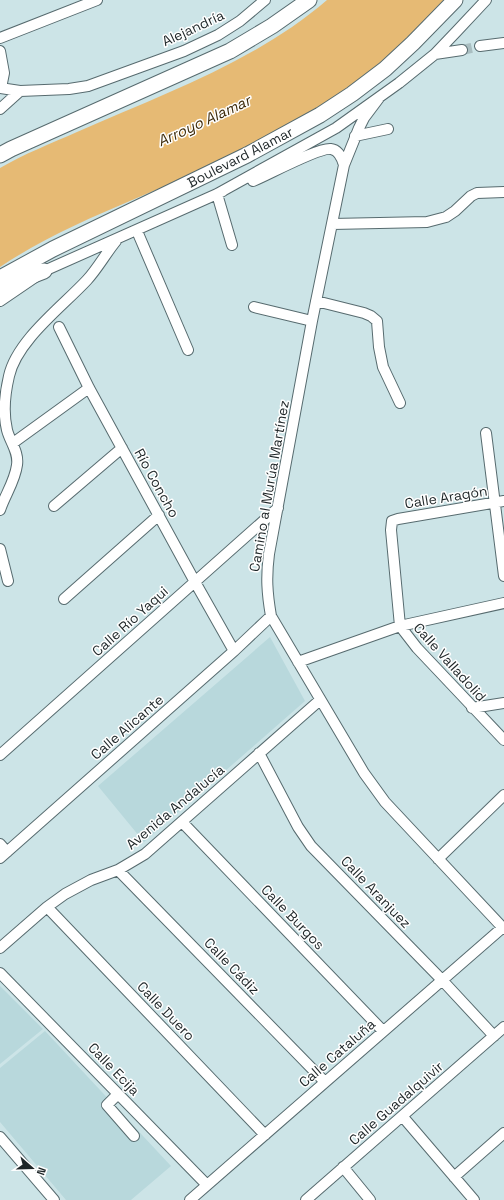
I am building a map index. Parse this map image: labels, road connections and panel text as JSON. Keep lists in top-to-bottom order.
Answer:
{
  "streets": {
    "highway": ["Boulevard Alamar"],
    "street": [
      "Alejandría",
      "Río Concho",
      "Camino al Murúa Martínez",
      "Calle Aragón",
      "Calle Río Yaqui",
      "Calle Valladolid",
      "Calle Alicante",
      "Avenida Andalucía",
      "Calle Aranjuez",
      "Calle Burgos",
      "Calle Cádiz",
      "Calle Duero",
      "Calle Cataluña",
      "Calle Ecija",
      "Calle Guadalquivir"
    ]
  },
  "crossings": [
    ["Río Concho", "Calle Río Yaqui"],
    ["Río Concho", "Calle Alicante"],
    ["Camino al Murúa Martínez", "Calle Río Yaqui"],
    ["Camino al Murúa Martínez", "Calle Alicante"],
    ["Camino al Murúa Martínez", "Avenida Andalucía"],
    ["Camino al Murúa Martínez", "Calle Cataluña"],
    ["Calle Aragón", "Calle Valladolid"],
    ["Avenida Andalucía", "Calle Aranjuez"],
    ["Avenida Andalucía", "Calle Burgos"],
    ["Avenida Andalucía", "Calle Cádiz"],
    ["Avenida Andalucía", "Calle Duero"],
    ["Calle Aranjuez", "Calle Cataluña"],
    ["Calle Aranjuez", "Calle Guadalquivir"],
    ["Calle Burgos", "Calle Cataluña"],
    ["Calle Cádiz", "Calle Cataluña"],
    ["Calle Duero", "Calle Cataluña"],
    ["Calle Cataluña", "Calle Ecija"]
  ],
  "water": ["Arroyo Alamar"],
  "north": "right"
}
